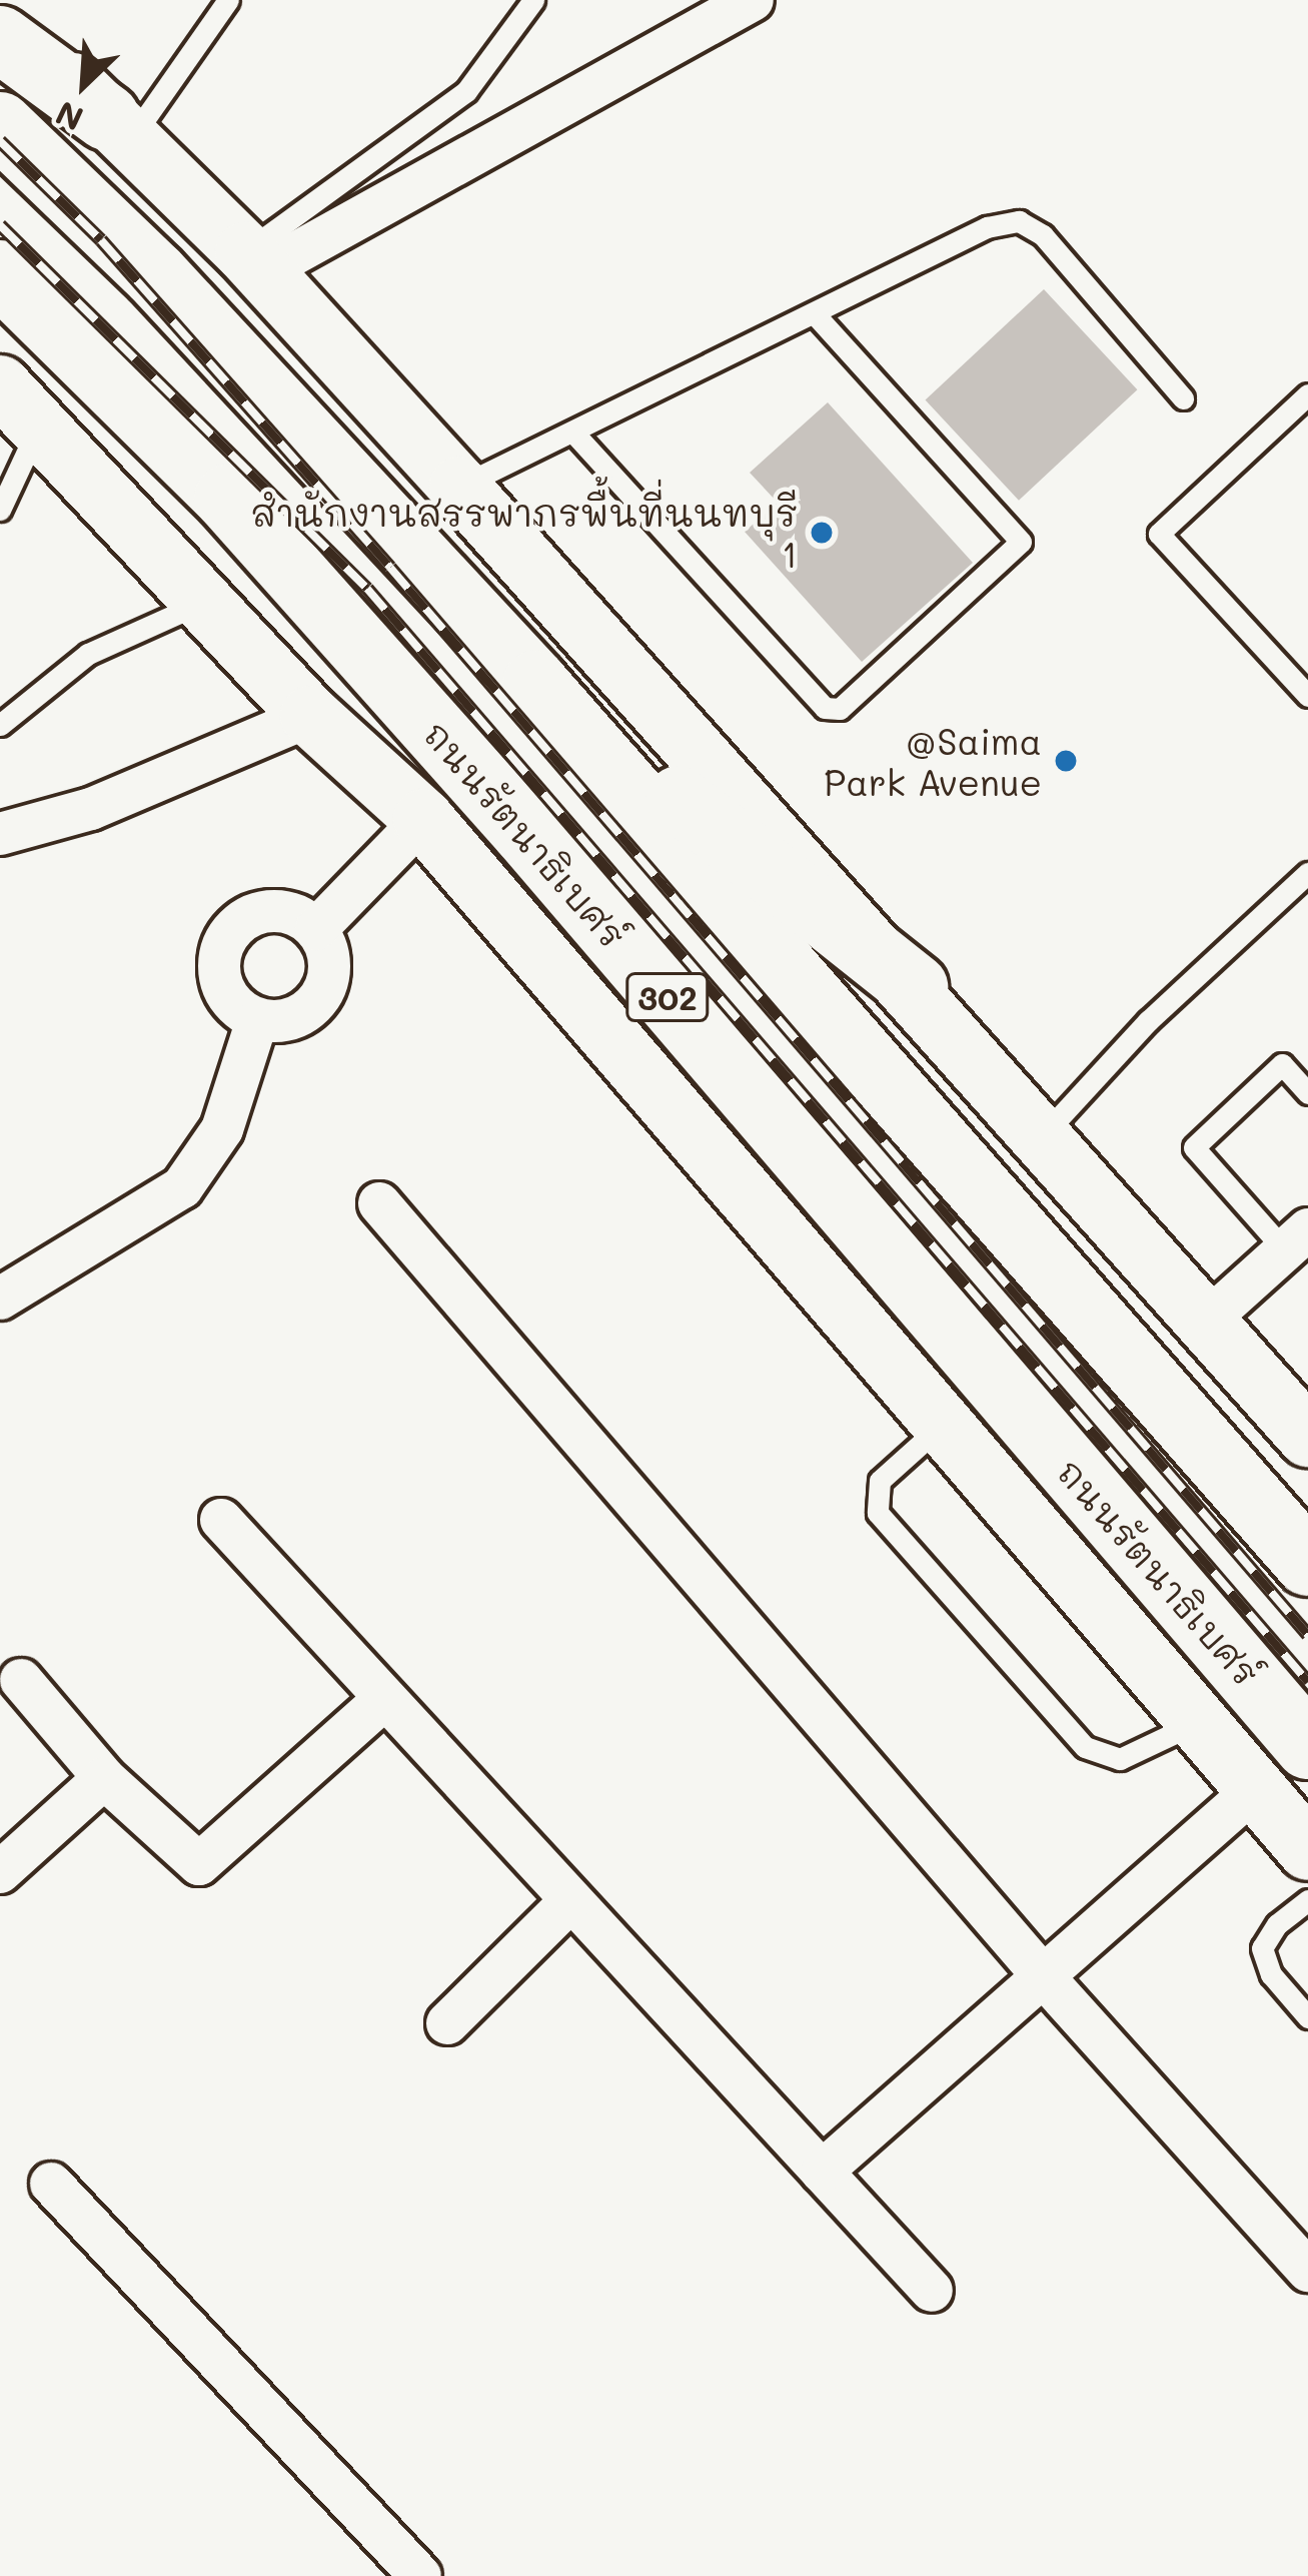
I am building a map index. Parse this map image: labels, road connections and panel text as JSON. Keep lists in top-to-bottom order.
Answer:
{
  "streets": {
    "main road": ["ถนนรัตนาธิเบศร์", "302"]
  },
  "places": ["สำนักงานสรรพากรพื้นที่นนทบุรี 1", "@Saima Park Avenue"],
  "north": "bottom left"
}
